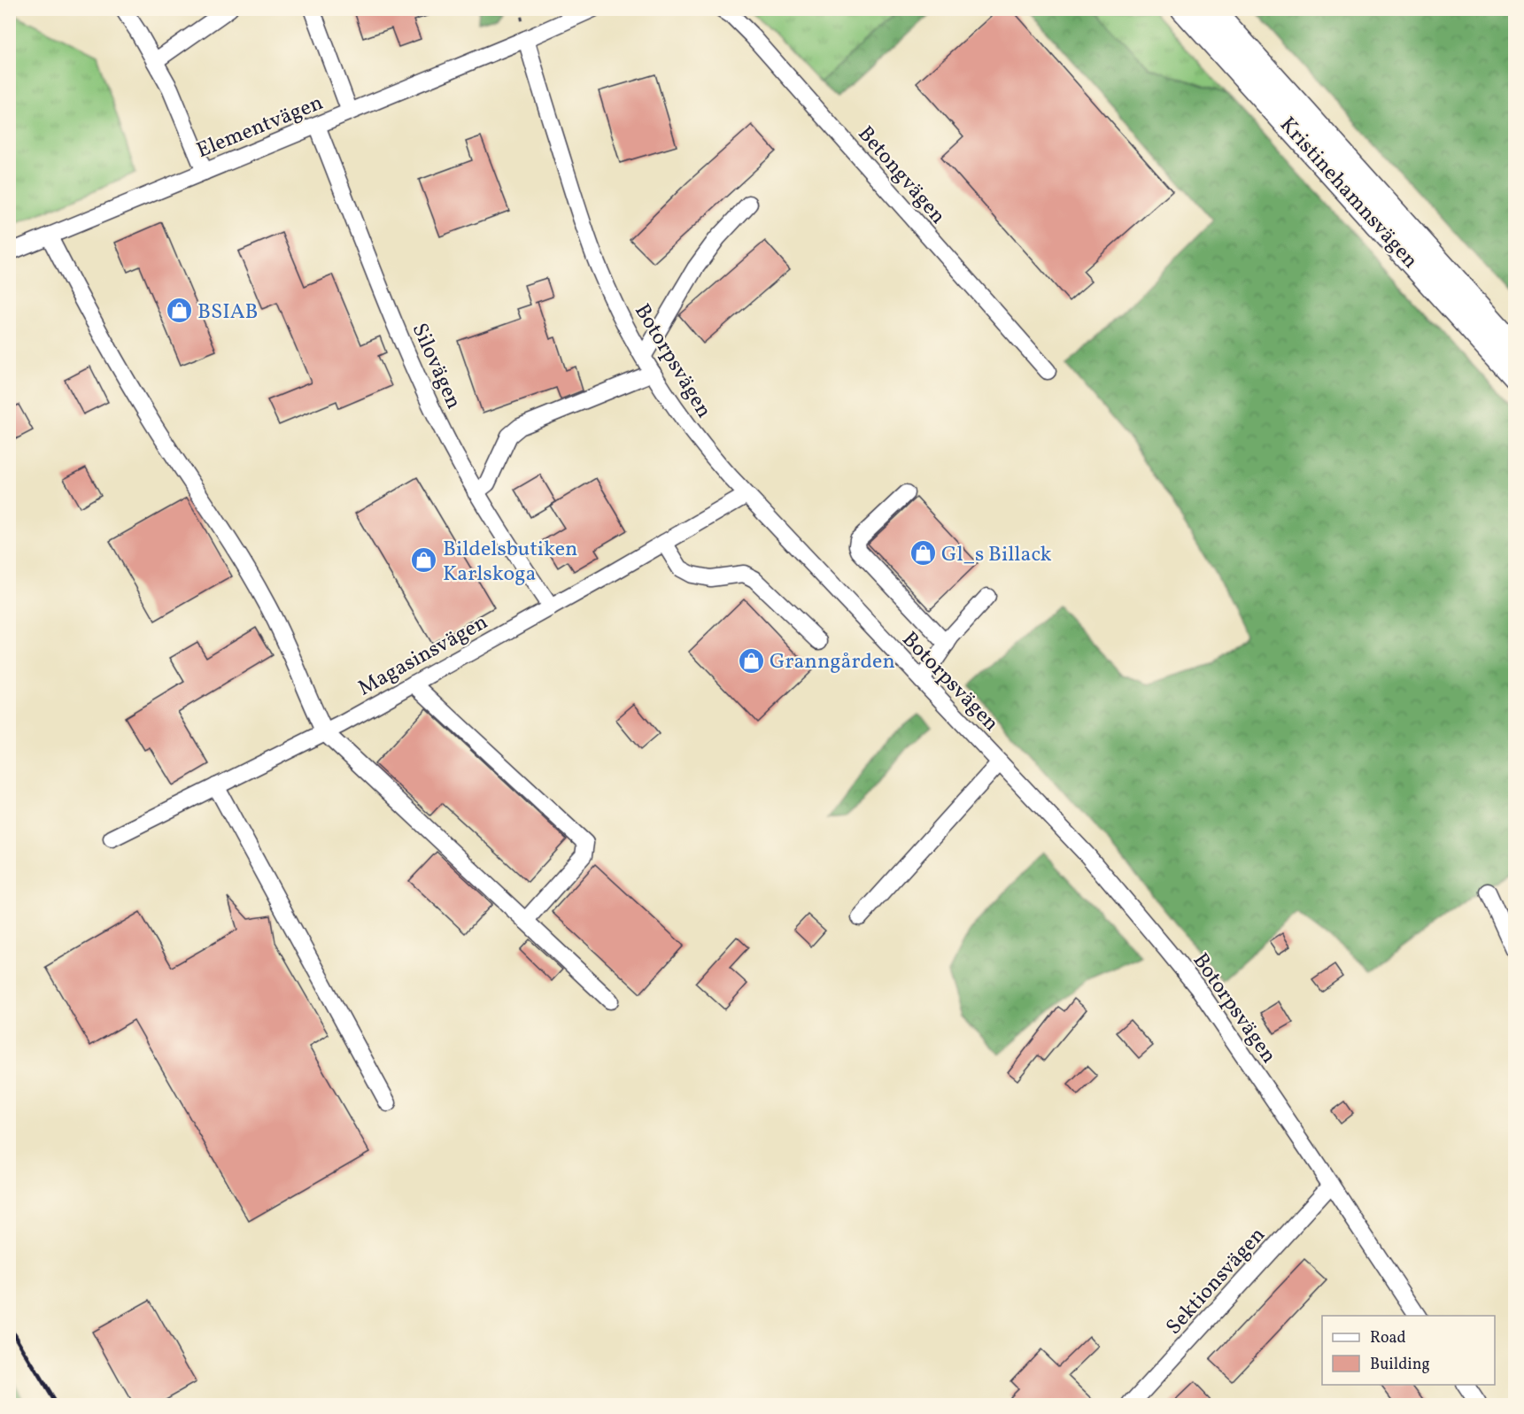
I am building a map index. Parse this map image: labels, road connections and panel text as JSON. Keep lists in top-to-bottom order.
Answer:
{
  "streets": {
    "highway": ["Kristinehamnsvägen"],
    "street": [
      "Elementvägen",
      "Betongvägen",
      "Botorpsvägen",
      "Silovägen",
      "Magasinsvägen",
      "Sektionsvägen"
    ]
  },
  "crossings": [
    ["Elementvägen", "Botorpsvägen"],
    ["Elementvägen", "Silovägen"],
    ["Botorpsvägen", "Magasinsvägen"],
    ["Botorpsvägen", "Sektionsvägen"],
    ["Silovägen", "Magasinsvägen"]
  ],
  "places": {
    "shop": [
      "BSIAB",
      "Gl_s Billack",
      "Bildelsbutiken Karlskoga",
      "Granngården"
    ]
  },
  "legend": ["Road", "Building"]
}
